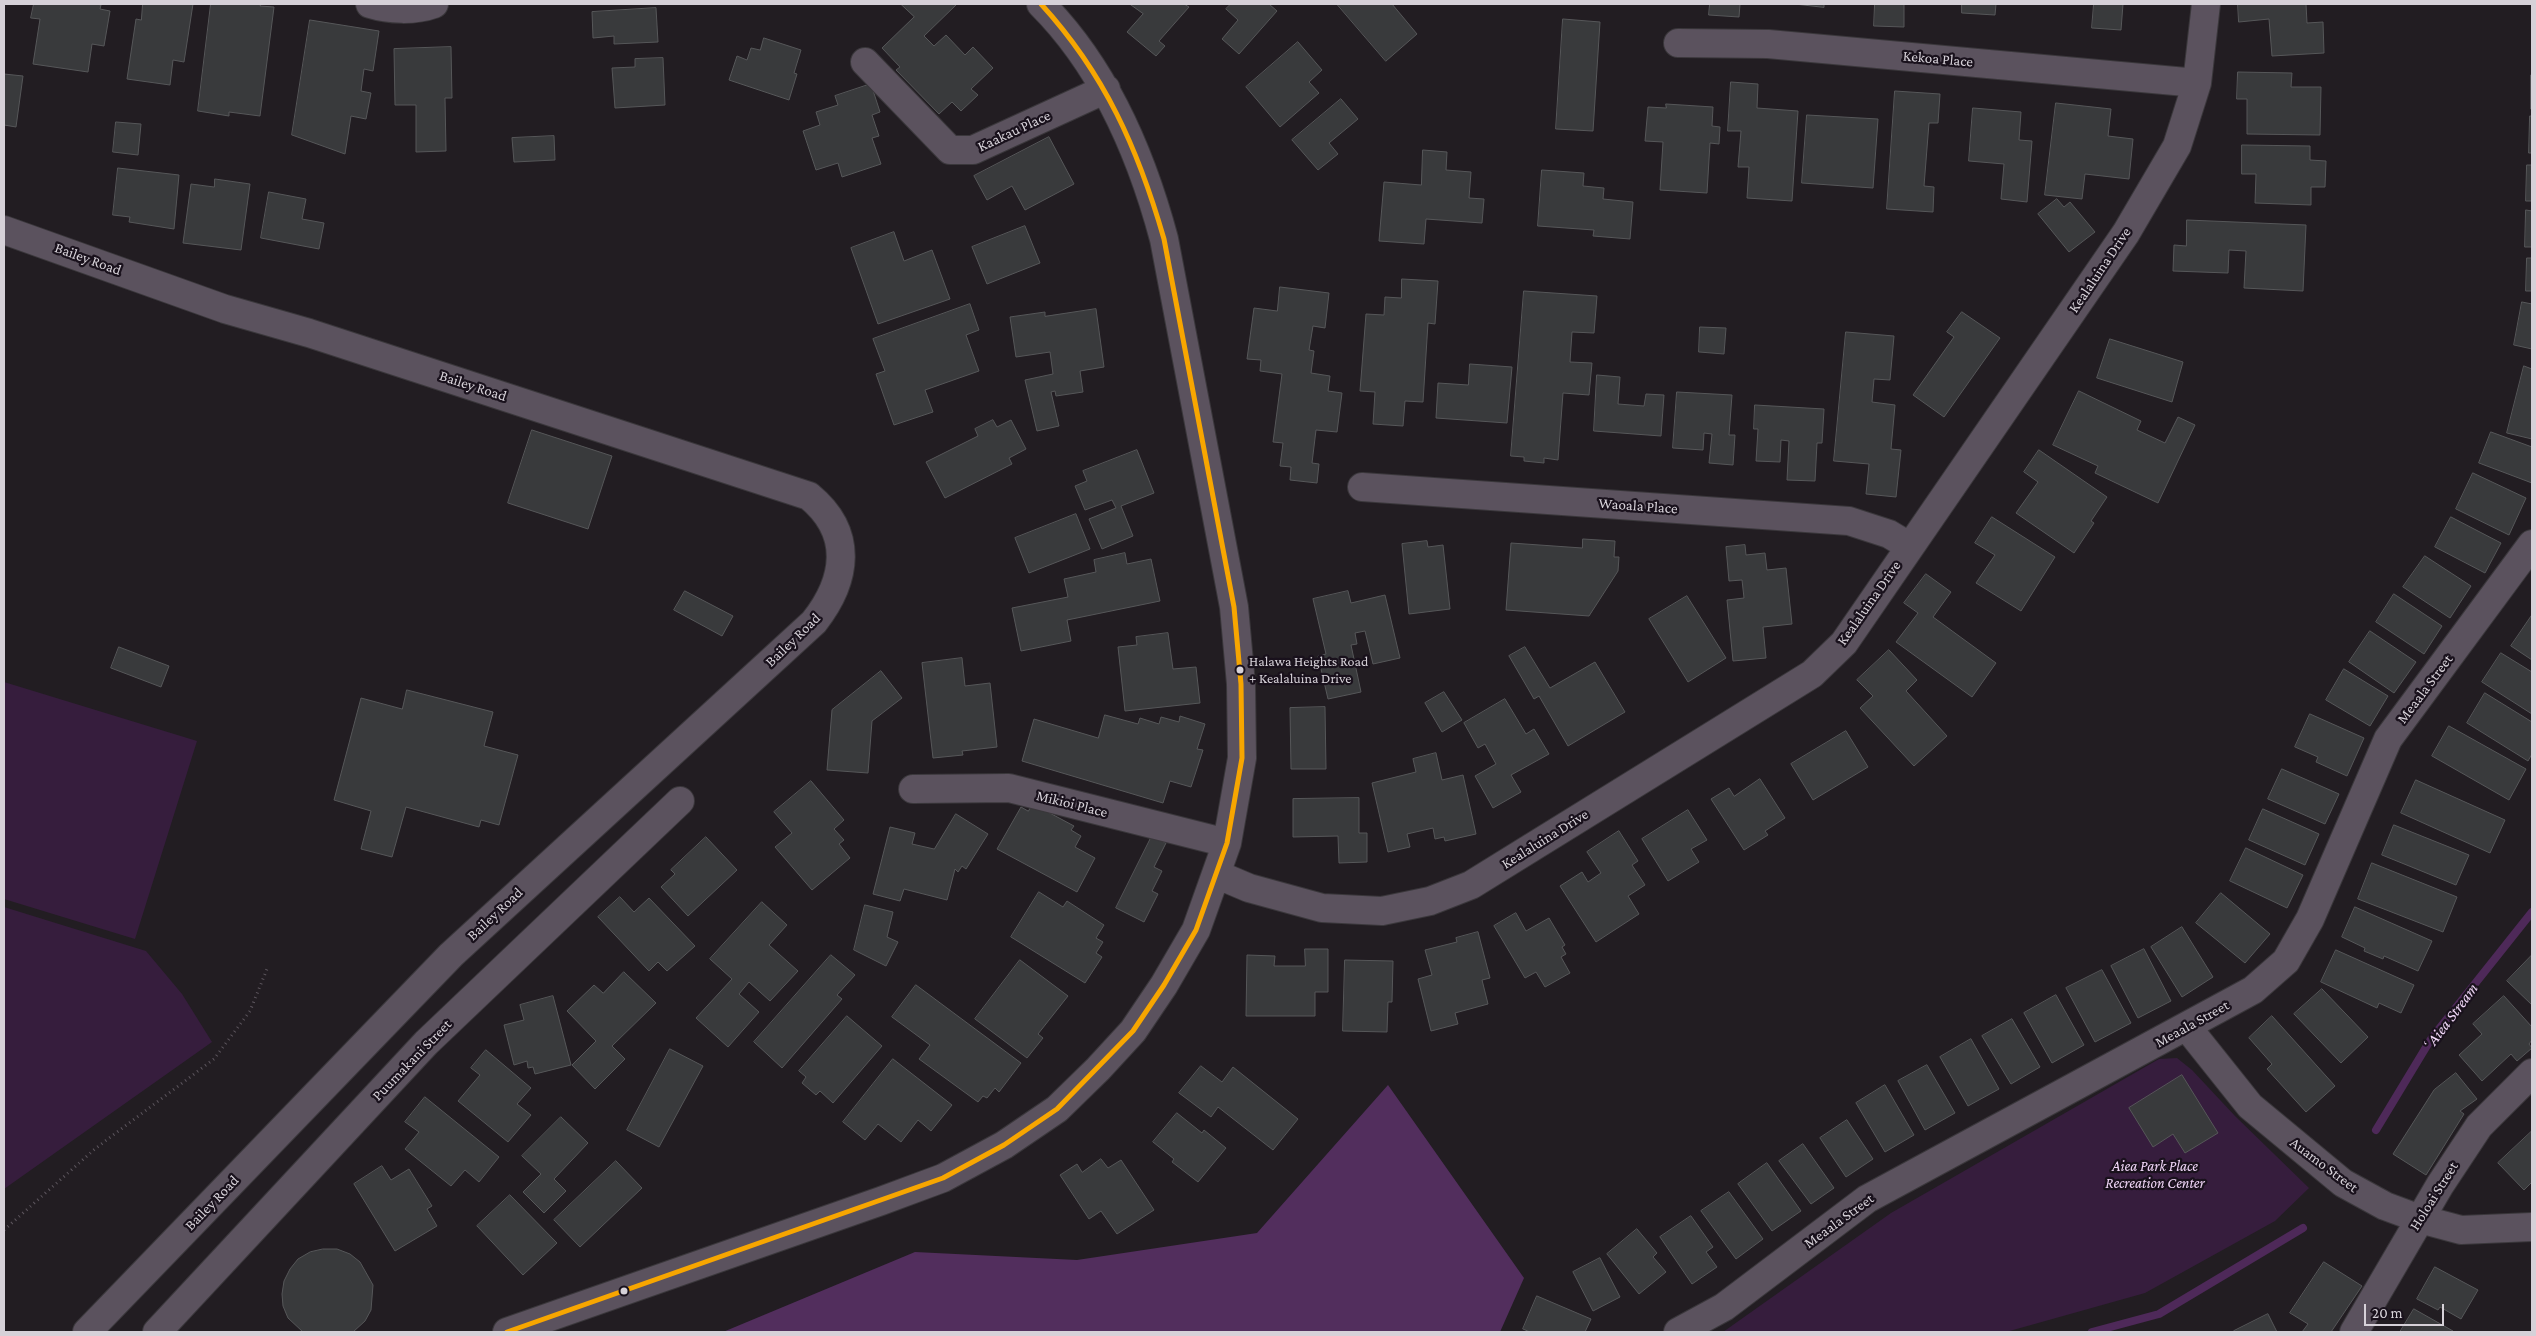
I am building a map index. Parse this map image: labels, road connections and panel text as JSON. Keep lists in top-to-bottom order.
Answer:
{
  "streets": {
    "street": [
      "Kekoa Place",
      "Kaakau Place",
      "Bailey Road",
      "Kealaluina Drive",
      "Waoala Place",
      "Meaala Street",
      "Mikioi Place",
      "Puumakani Street",
      "Auamo Street",
      "Holoai Street"
    ]
  },
  "crossings": [
    ["Kekoa Place", "Kealaluina Drive"],
    ["Kealaluina Drive", "Waoala Place"],
    ["Meaala Street", "Auamo Street"],
    ["Auamo Street", "Holoai Street"]
  ],
  "water": ["ʻAiea Stream"],
  "parks": ["Aiea Park Place Recreation Center"],
  "places": ["Halawa Heights Road + Kealaluina Drive"],
  "scale_bar": "20 m"
}
